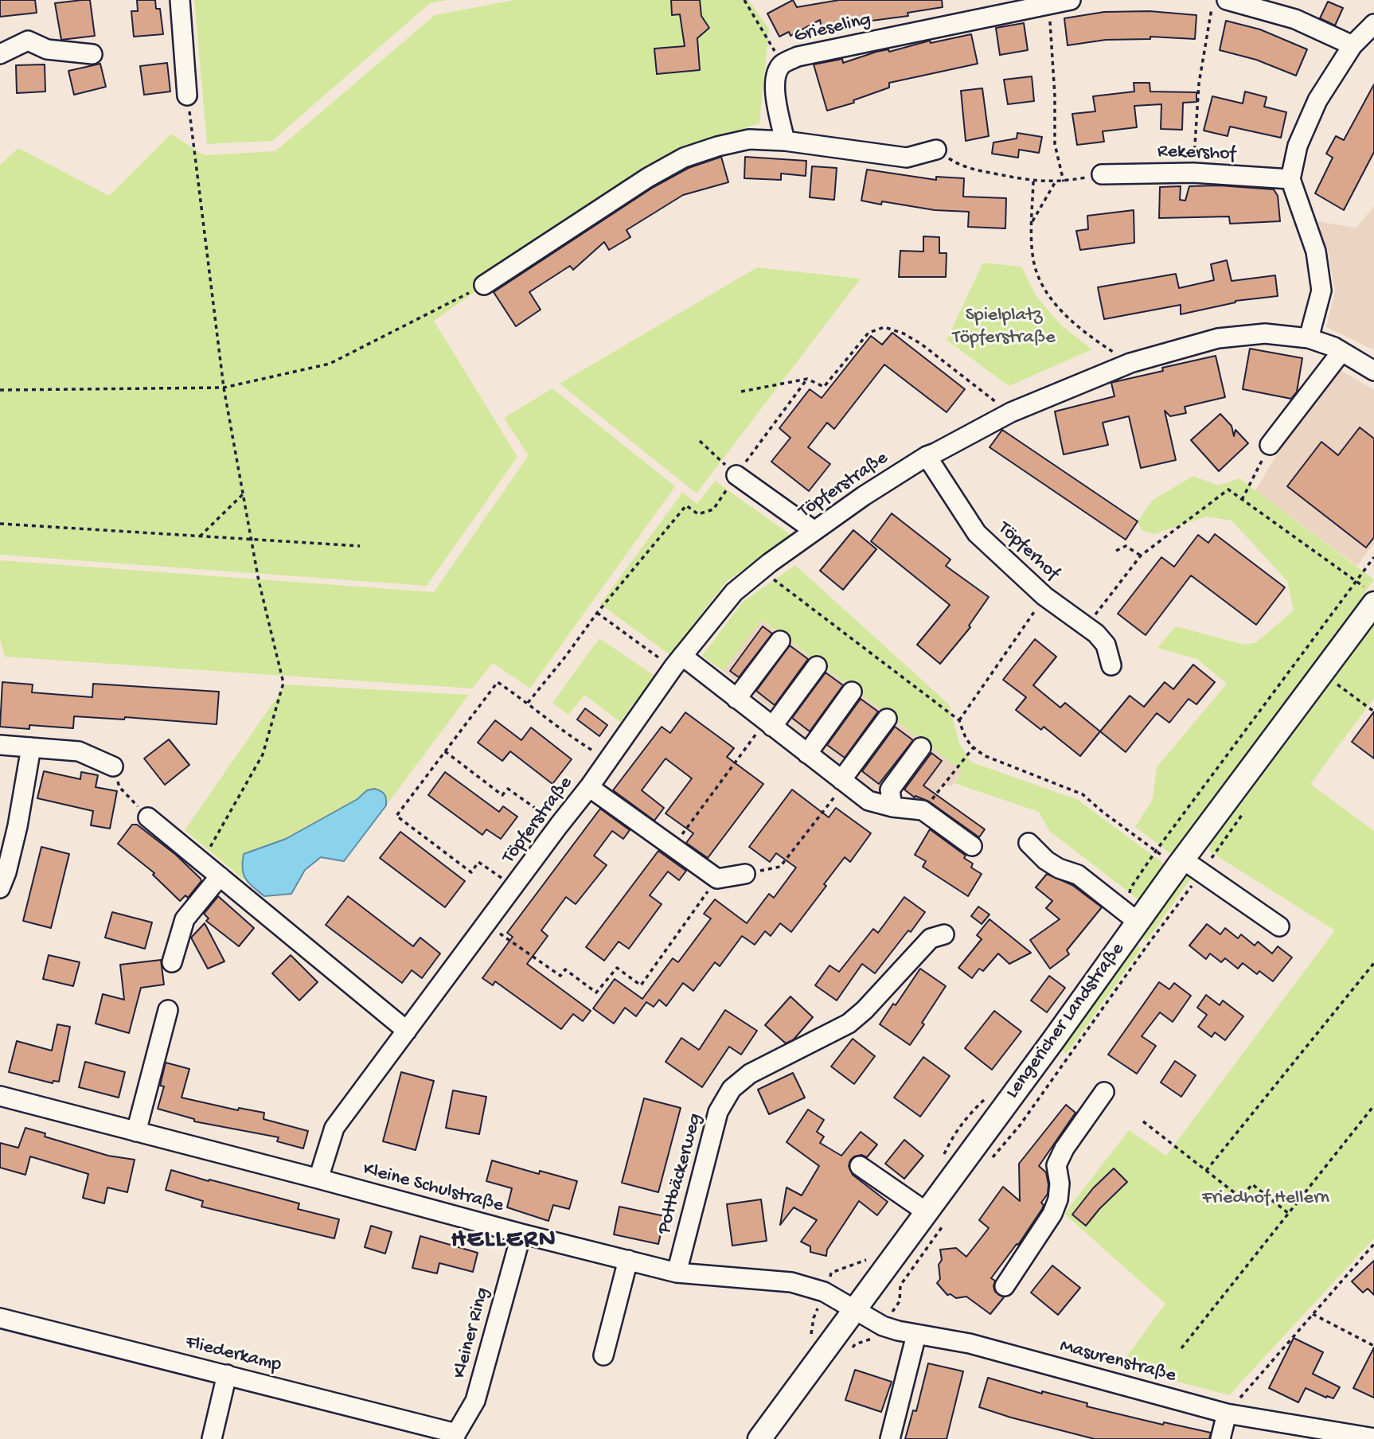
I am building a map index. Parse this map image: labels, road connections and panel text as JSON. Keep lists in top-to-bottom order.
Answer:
{
  "streets": {
    "main road": ["Lengericher Landstraße"],
    "street": [
      "Grieseling",
      "Rekershof",
      "Töpferstraße",
      "Töpferhof",
      "Pottbäckerweg",
      "Kleine Schulstraße",
      "Kleiner Ring",
      "Fliederkamp",
      "Masurenstraße"
    ]
  },
  "crossings": [
    ["Töpferstraße", "Töpferhof"],
    ["Töpferstraße", "Kleine Schulstraße"],
    ["Lengericher Landstraße", "Kleine Schulstraße"],
    ["Lengericher Landstraße", "Masurenstraße"],
    ["Pottbäckerweg", "Kleine Schulstraße"],
    ["Kleine Schulstraße", "Kleiner Ring"],
    ["Kleine Schulstraße", "Masurenstraße"],
    ["Kleiner Ring", "Fliederkamp"]
  ],
  "districts": ["HELLERN"],
  "parks": ["Spielplatz Töpferstraße", "Friedhof Hellern"]
}
